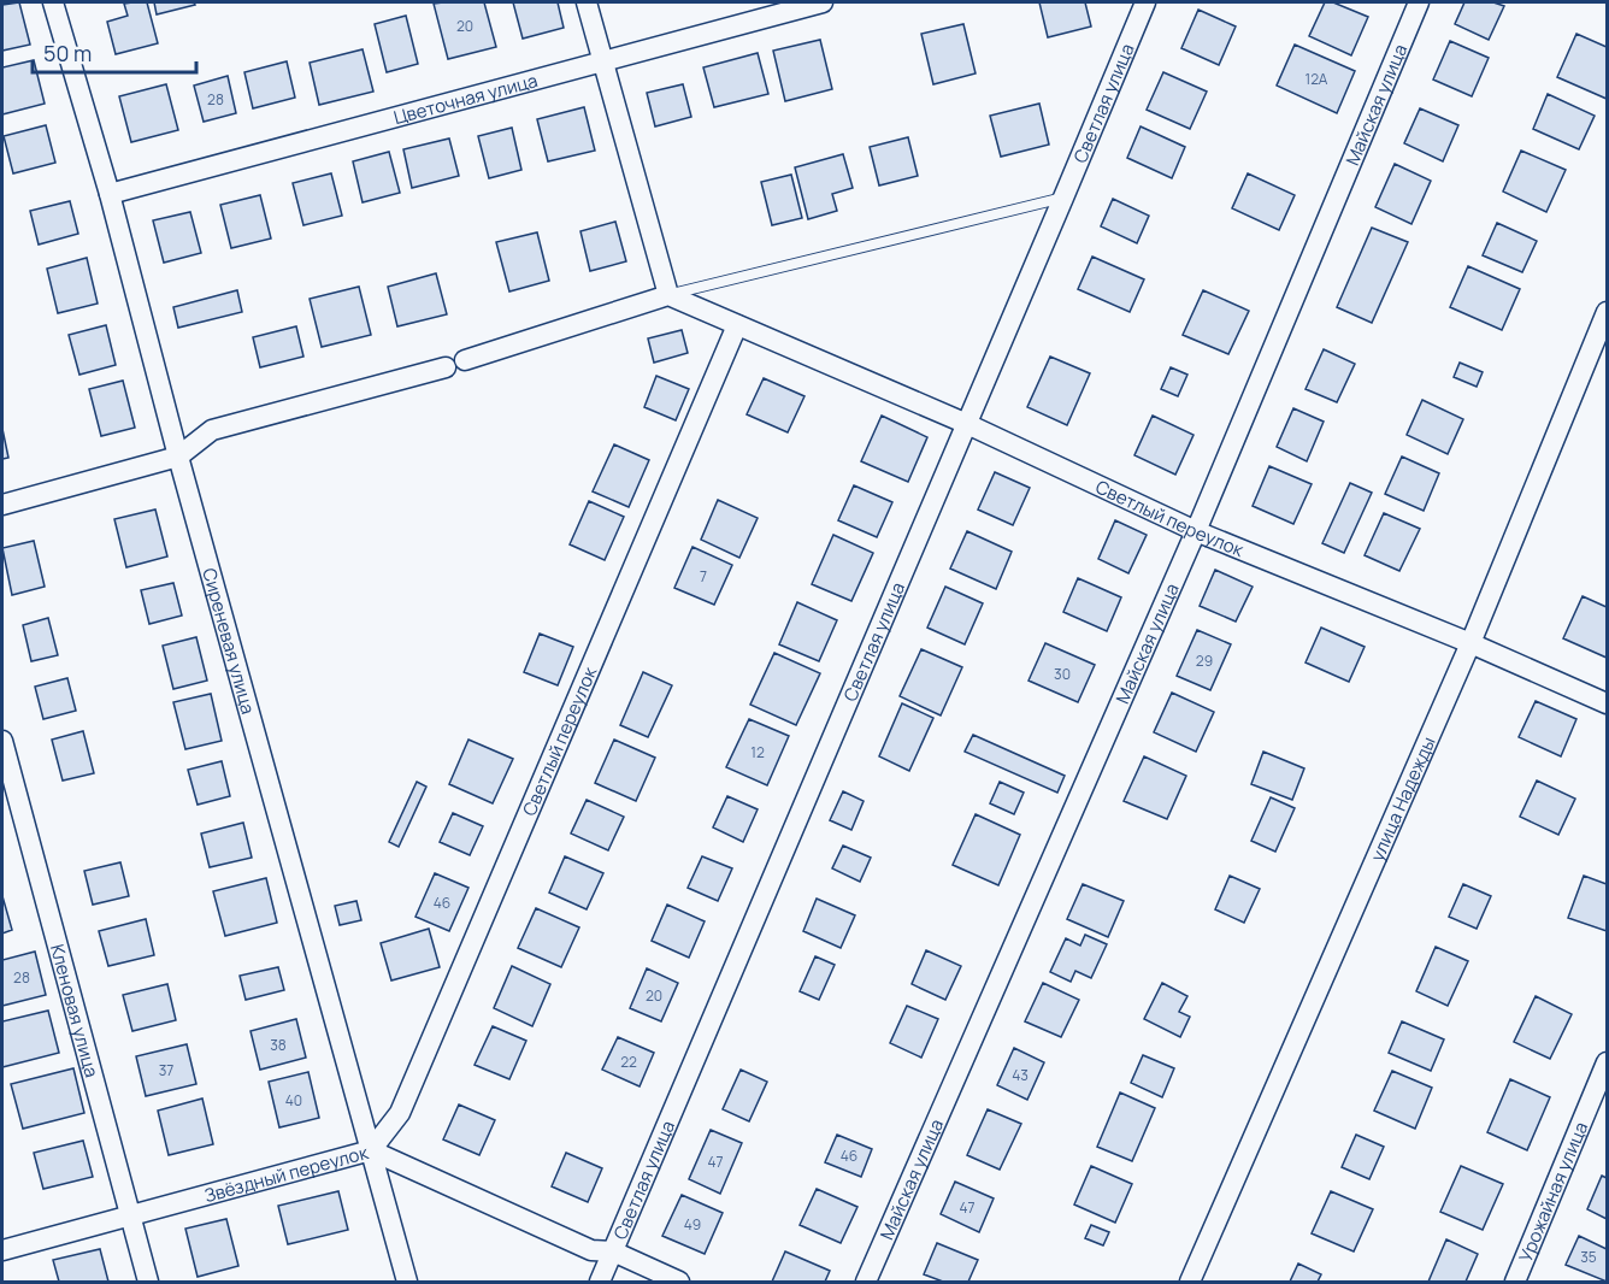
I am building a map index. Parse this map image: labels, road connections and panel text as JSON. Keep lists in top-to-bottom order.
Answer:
{
  "streets": {
    "street": [
      "Цветочная улица",
      "Светлая улица",
      "Майская улица",
      "Светлый переулок",
      "Сиреневая улица",
      "улица Надежды",
      "Кленовая улица",
      "Звёздный переулок",
      "Урожайная улица"
    ]
  },
  "crossings": [
    ["Цветочная улица", "Сиреневая улица"],
    ["Светлая улица", "Светлый переулок"],
    ["Светлая улица", "Звёздный переулок"],
    ["Майская улица", "Светлый переулок"],
    ["Светлый переулок", "Сиреневая улица"],
    ["Светлый переулок", "улица Надежды"],
    ["Светлый переулок", "Звёздный переулок"],
    ["Сиреневая улица", "Звёздный переулок"],
    ["Кленовая улица", "Звёздный переулок"]
  ],
  "house_numbers": [
    "20",
    "12А",
    "28",
    "7",
    "29",
    "30",
    "12",
    "46",
    "28",
    "20",
    "38",
    "22",
    "37",
    "43",
    "40",
    "46",
    "47",
    "47",
    "49",
    "35"
  ],
  "scale_bar": "50 m"
}
